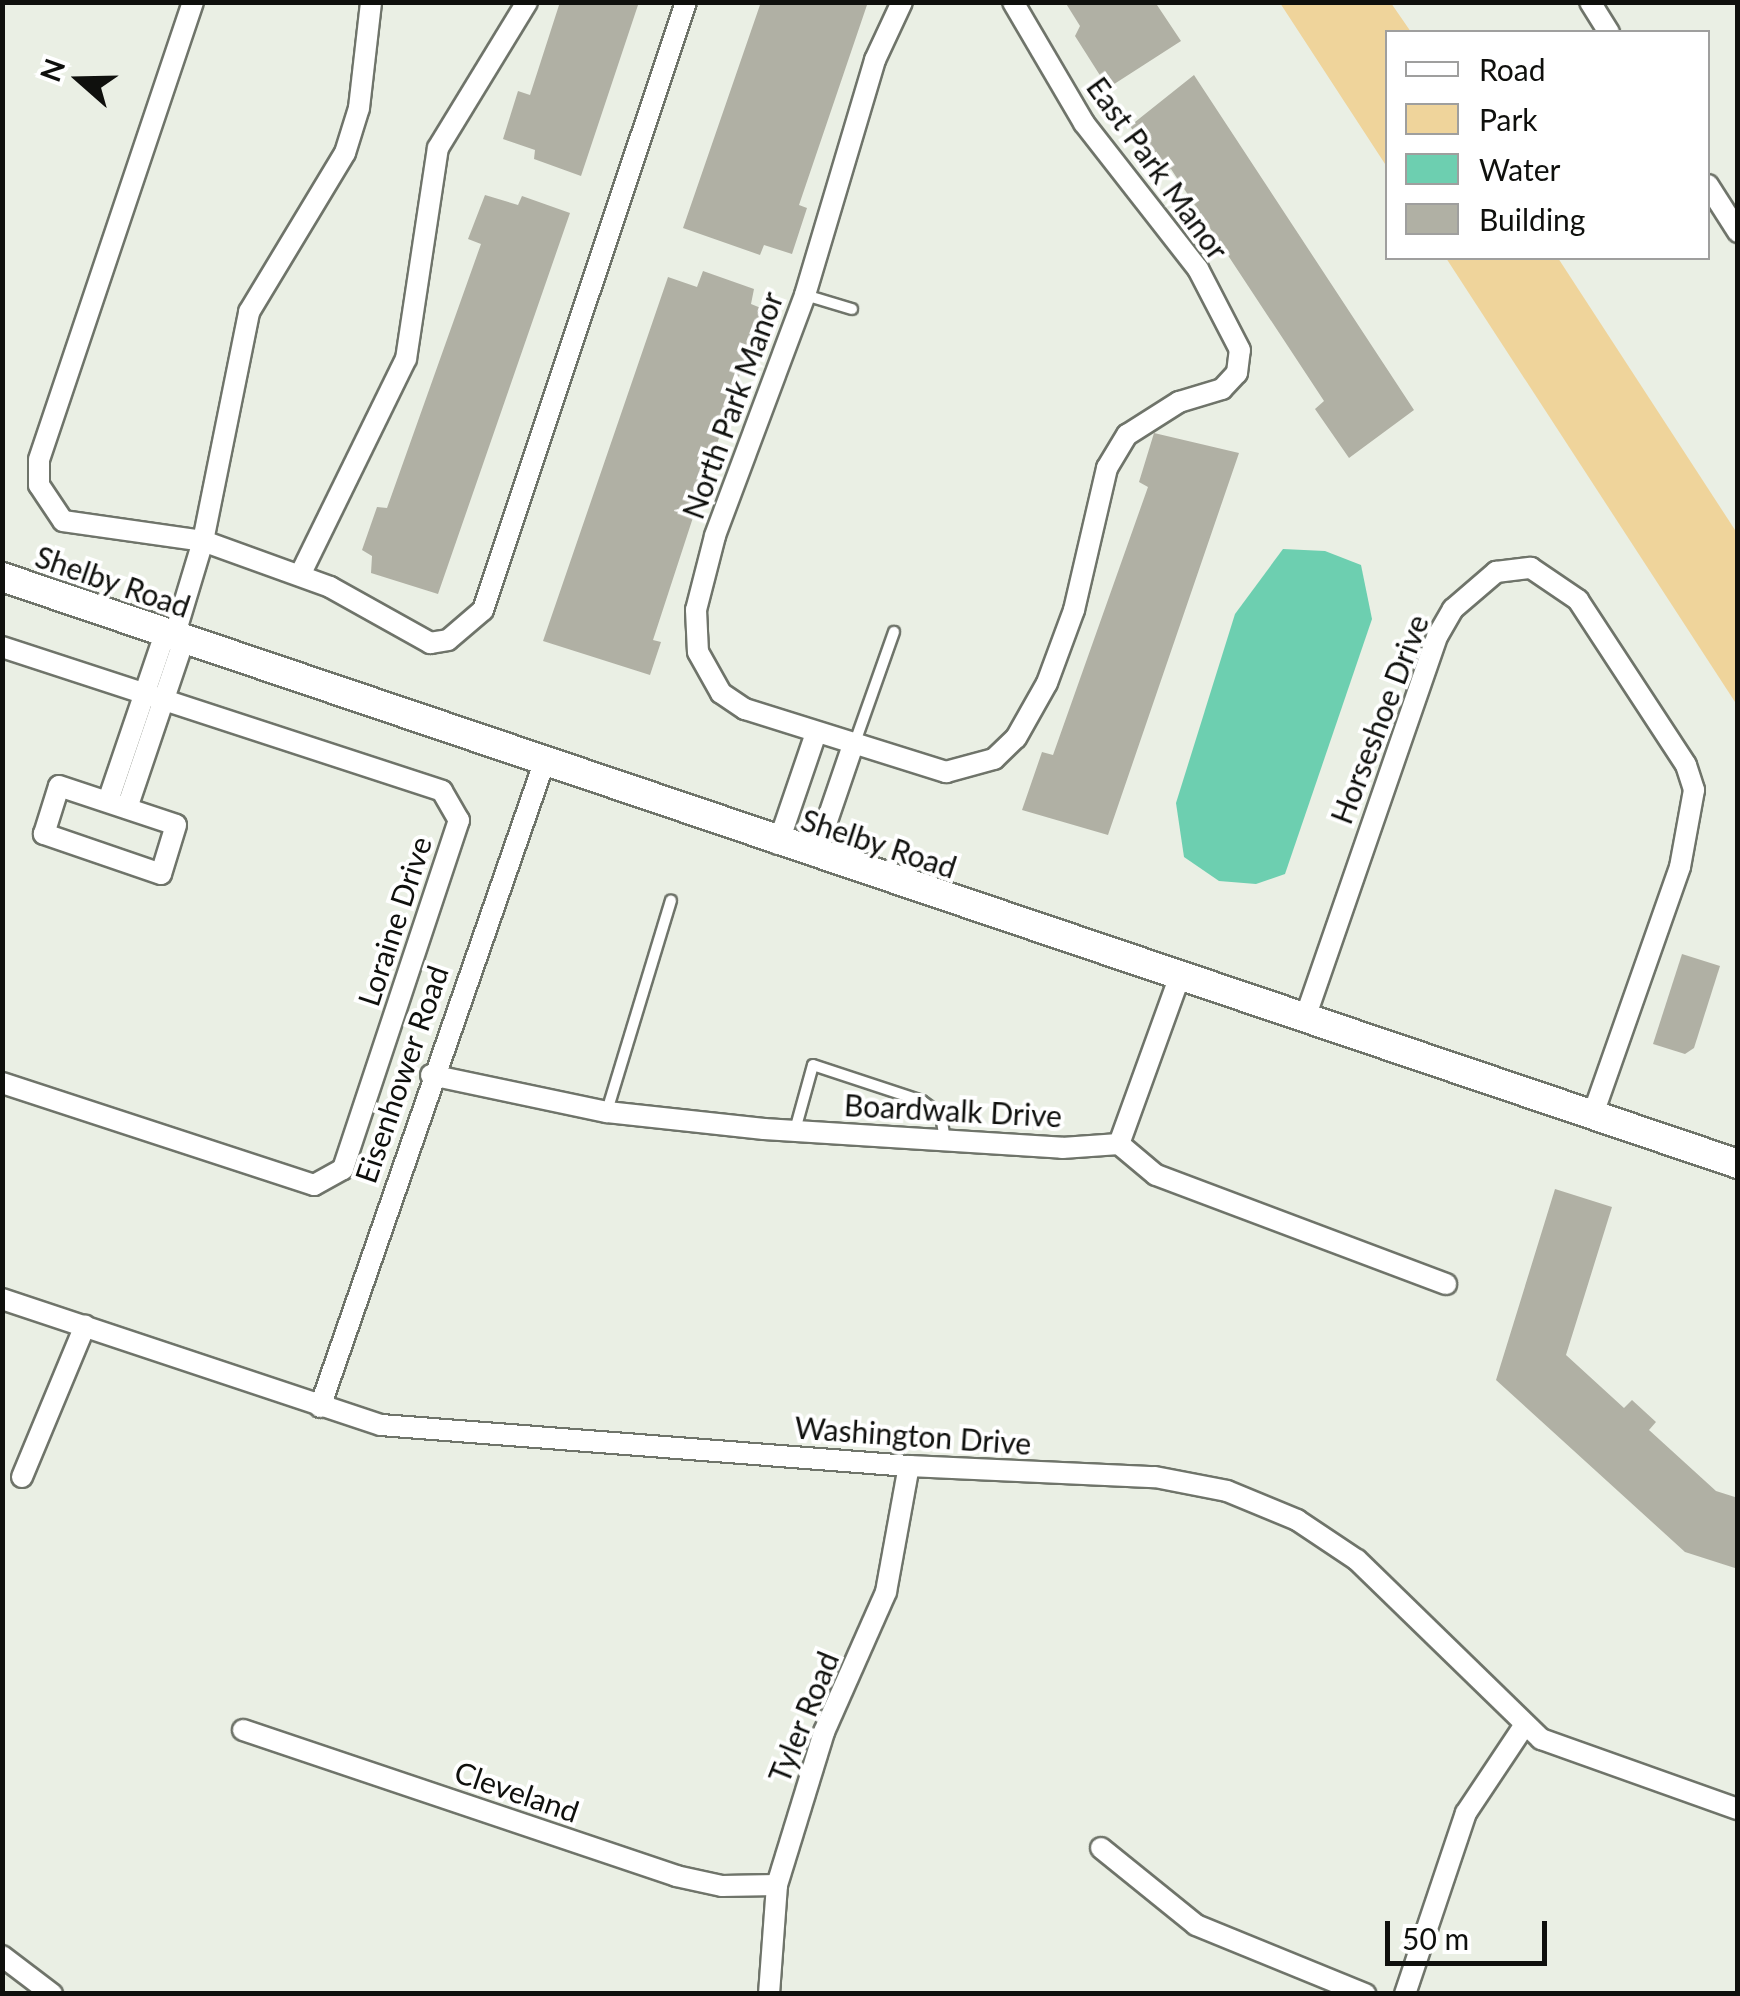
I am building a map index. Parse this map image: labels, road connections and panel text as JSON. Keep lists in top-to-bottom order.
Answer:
{
  "streets": {
    "street": [
      "East Park Manor",
      "North Park Manor",
      "Shelby Road",
      "Horseshoe Drive",
      "Loraine Drive",
      "Eisenhower Road",
      "Boardwalk Drive",
      "Washington Drive",
      "Tyler Road",
      "Cleveland"
    ]
  },
  "crossings": [
    ["East Park Manor", "North Park Manor"],
    ["Shelby Road", "Horseshoe Drive"],
    ["Shelby Road", "Eisenhower Road"],
    ["Eisenhower Road", "Boardwalk Drive"],
    ["Eisenhower Road", "Washington Drive"],
    ["Washington Drive", "Tyler Road"],
    ["Tyler Road", "Cleveland"]
  ],
  "legend": [
    "Road",
    "Park",
    "Water",
    "Building"
  ],
  "scale_bar": "50 m",
  "north": "left"
}
